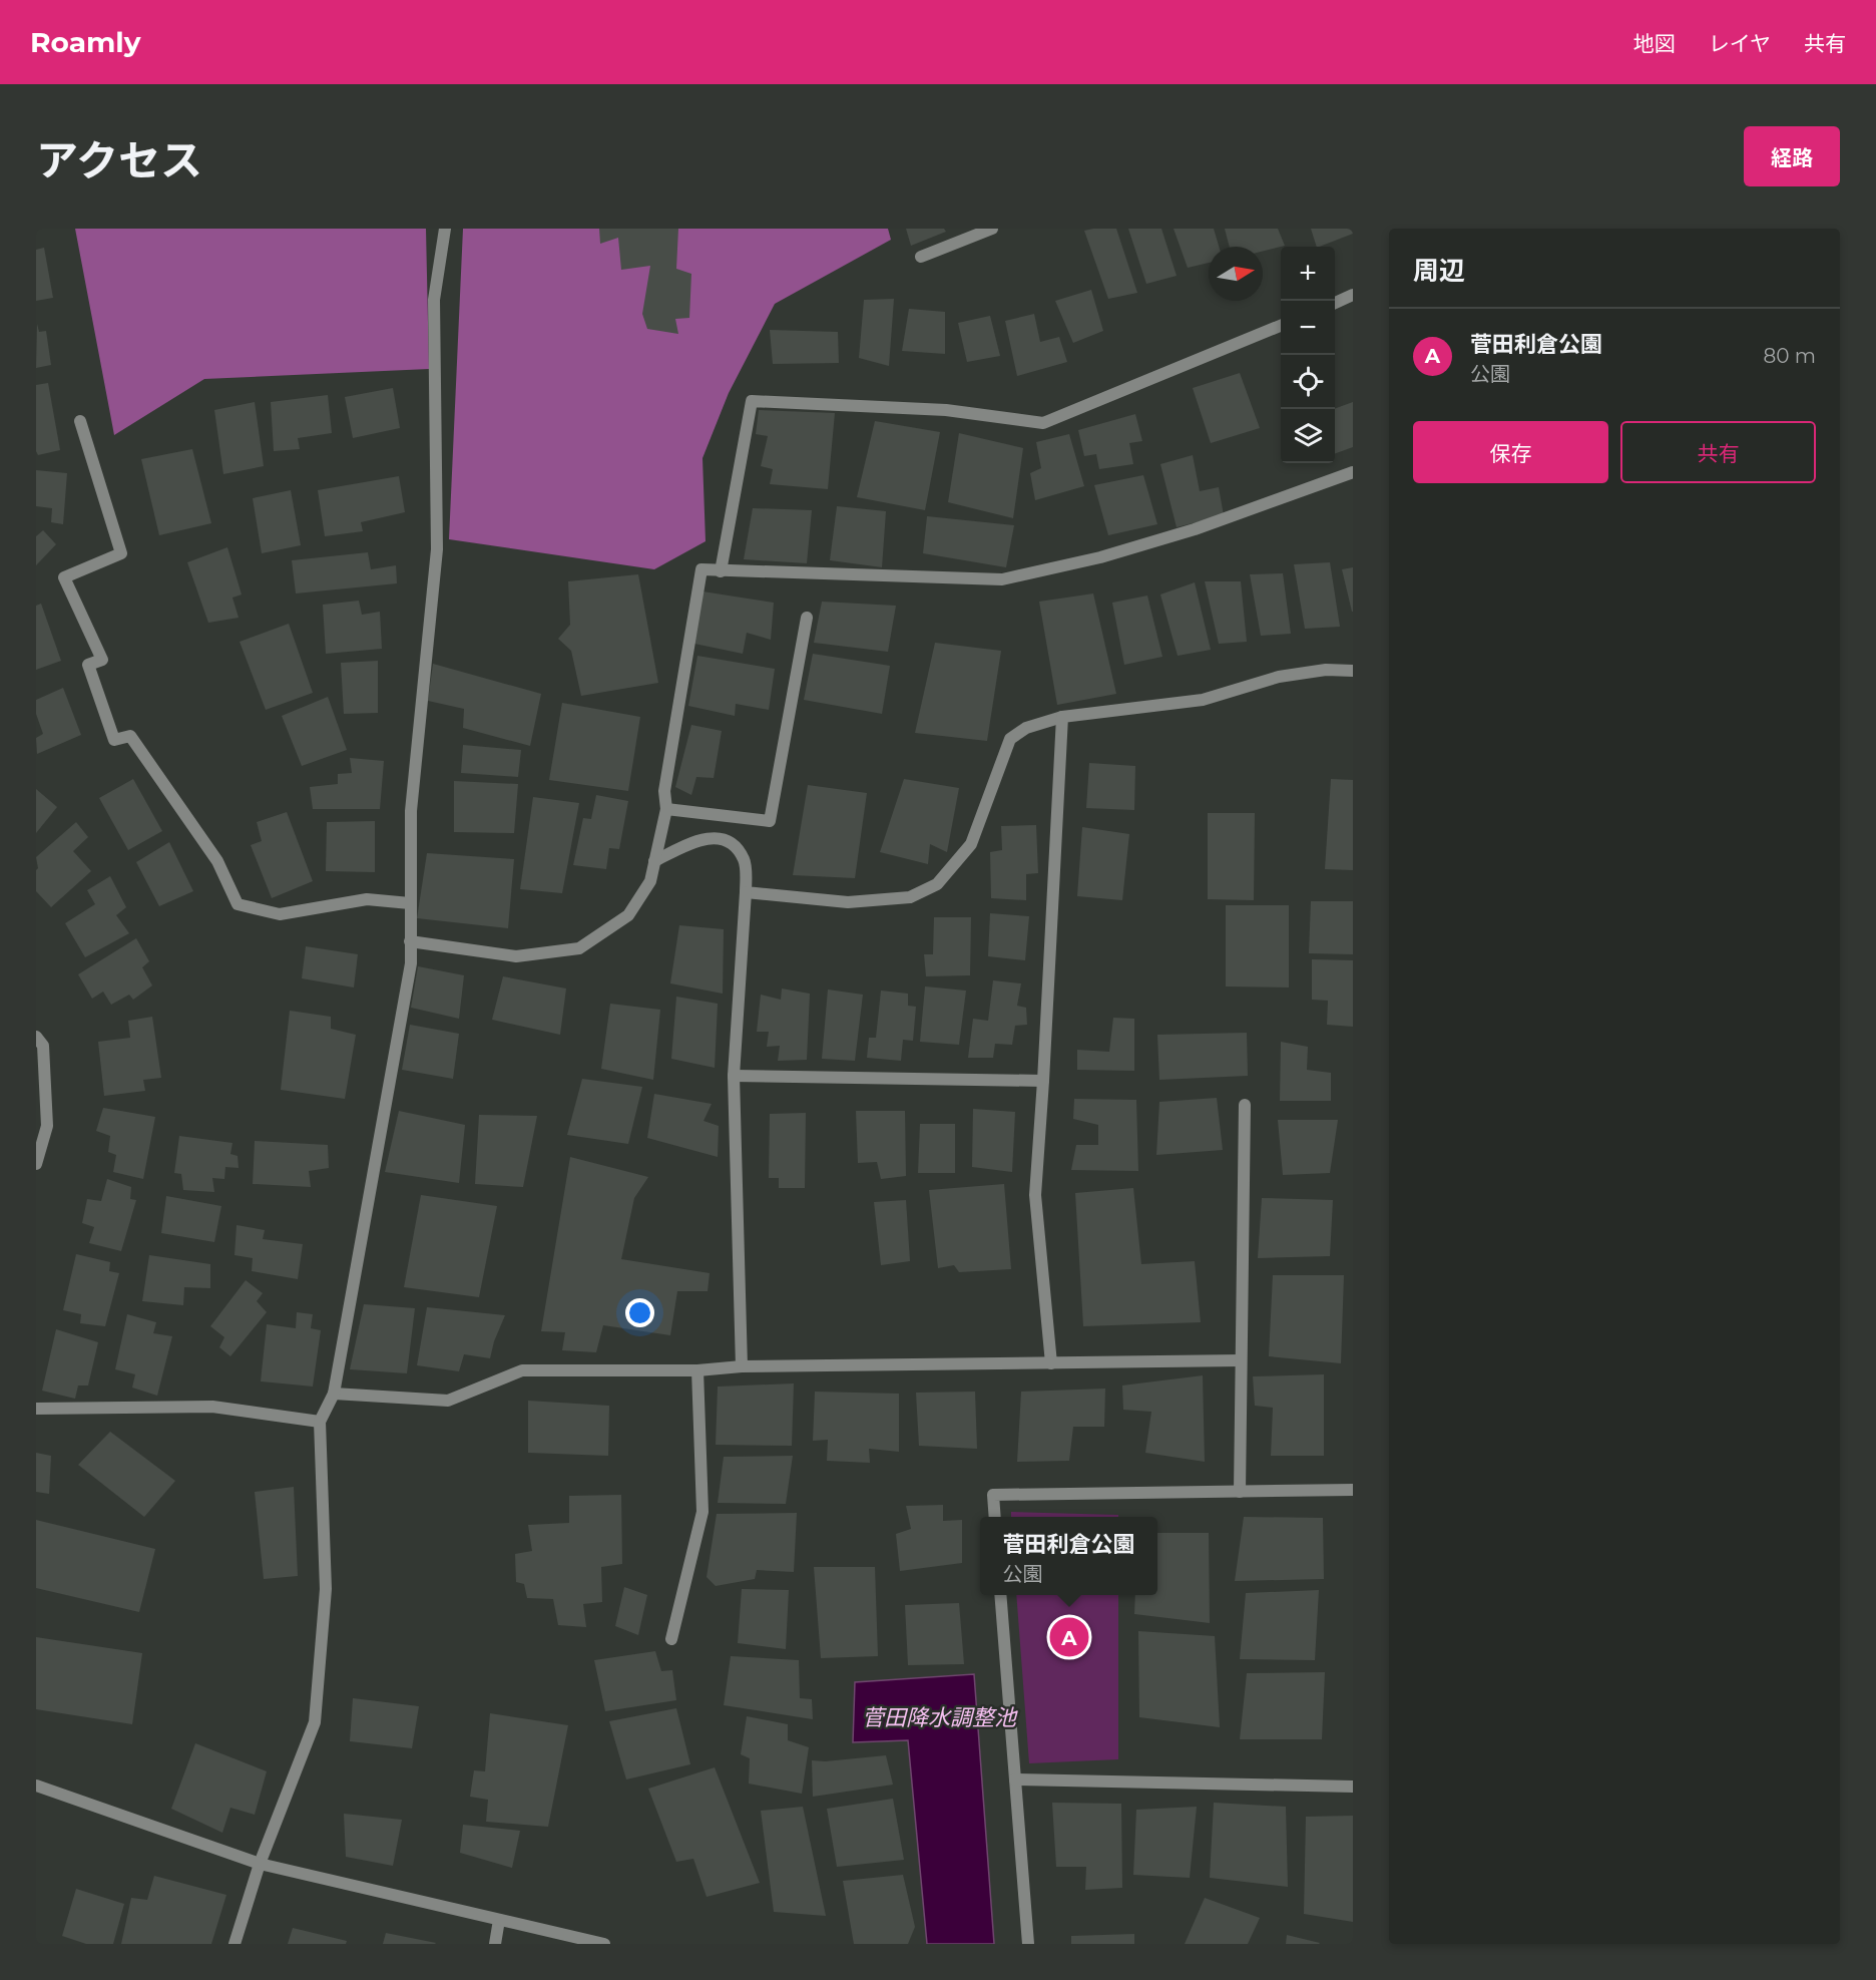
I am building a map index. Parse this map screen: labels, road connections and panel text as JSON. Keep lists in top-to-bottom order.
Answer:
{
  "water": ["菅田降水調整池"],
  "north": "right",
  "page": {
    "header": "Roamly",
    "nav": ["地図", "レイヤ", "共有"],
    "title": "アクセス",
    "buttons": [
      "経路",
      ["保存", "共有"]
    ],
    "heading": "周辺",
    "map_buttons": ["+", "−"],
    "list": [
      {
        "mark": "A",
        "name": "菅田利倉公園",
        "note": "公園",
        "value": "80 m"
      }
    ],
    "popup": ["菅田利倉公園", "公園"],
    "pins": "A"
  }
}
